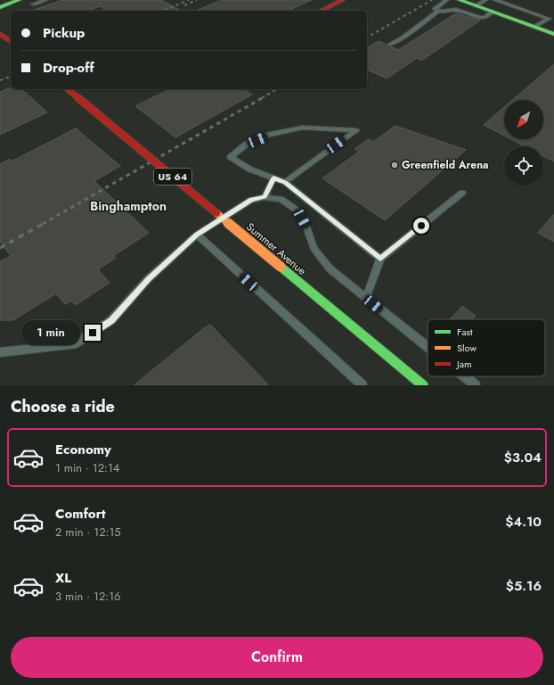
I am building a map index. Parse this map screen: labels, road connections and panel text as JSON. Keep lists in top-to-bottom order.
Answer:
{
  "streets": {
    "main road": ["US 64", "Summer Avenue"]
  },
  "districts": ["Binghampton"],
  "places": ["Greenfield Arena"],
  "legend": ["Fast", "Slow", "Jam"],
  "north": "bottom left",
  "page": {
    "banner": ["Pickup", "Drop-off"],
    "bubble": "1 min",
    "heading": "Choose a ride",
    "list": [
      {
        "name": "Economy",
        "note": "1 min · 12:14",
        "value": "$3.04"
      },
      {
        "name": "Comfort",
        "note": "2 min · 12:15",
        "value": "$4.10"
      },
      {
        "name": "XL",
        "note": "3 min · 12:16",
        "value": "$5.16"
      }
    ],
    "buttons": "Confirm"
  }
}
